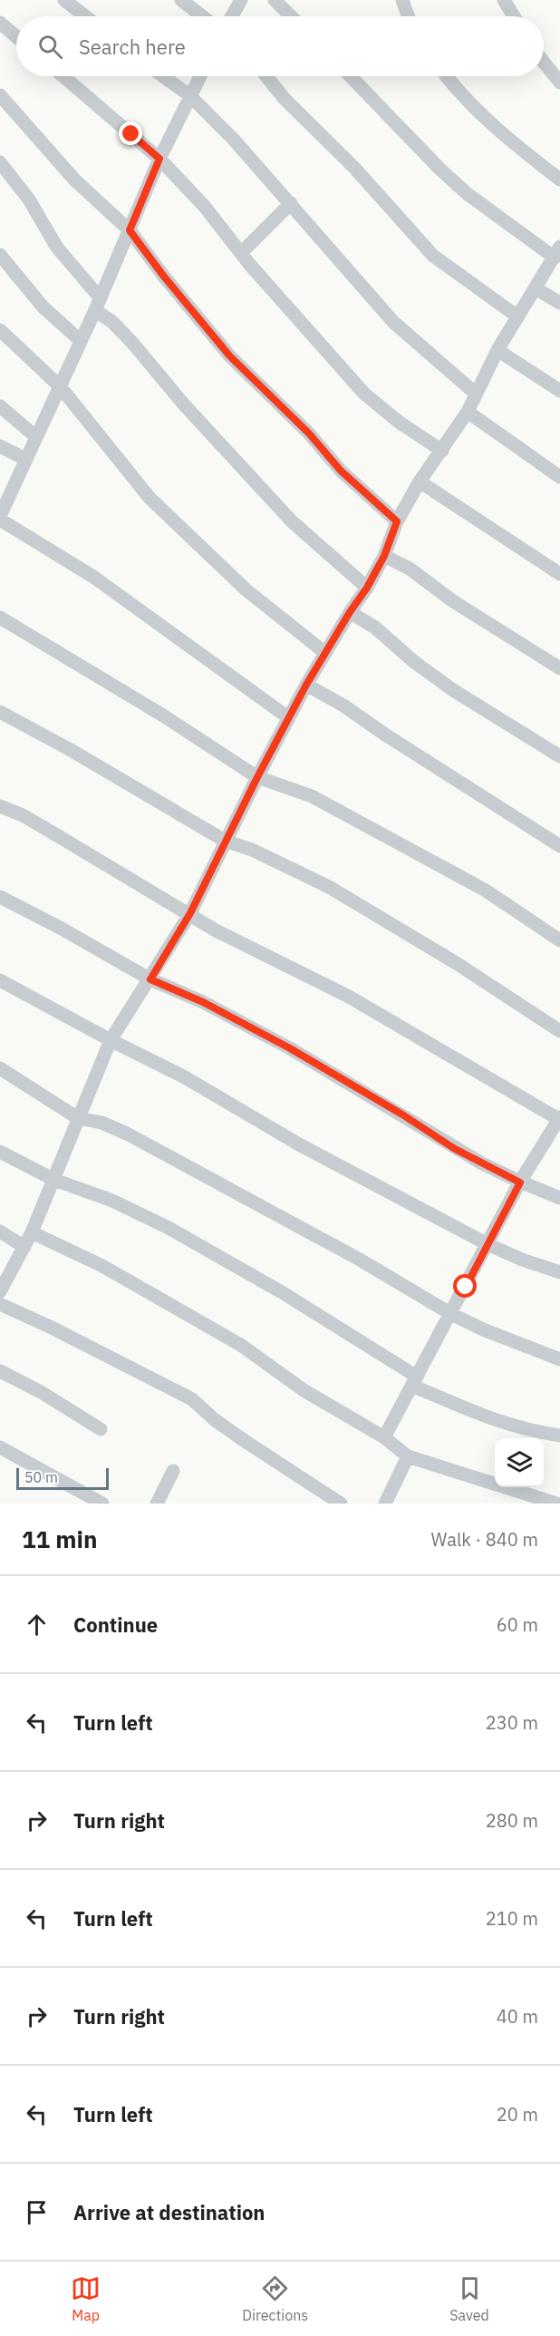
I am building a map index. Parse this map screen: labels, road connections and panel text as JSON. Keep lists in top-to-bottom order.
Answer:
{
  "scale_bar": "50 m",
  "page": {
    "search": "Search here",
    "scale": "50 m",
    "heading": ["11 min", "Walk · 840 m"],
    "list": [
      ["Continue", "60 m"],
      ["Turn left", "230 m"],
      ["Turn right", "280 m"],
      ["Turn left", "210 m"],
      ["Turn right", "40 m"],
      ["Turn left", "20 m"],
      "Arrive at destination"
    ],
    "nav": ["Map", "Directions", "Saved"]
  }
}
